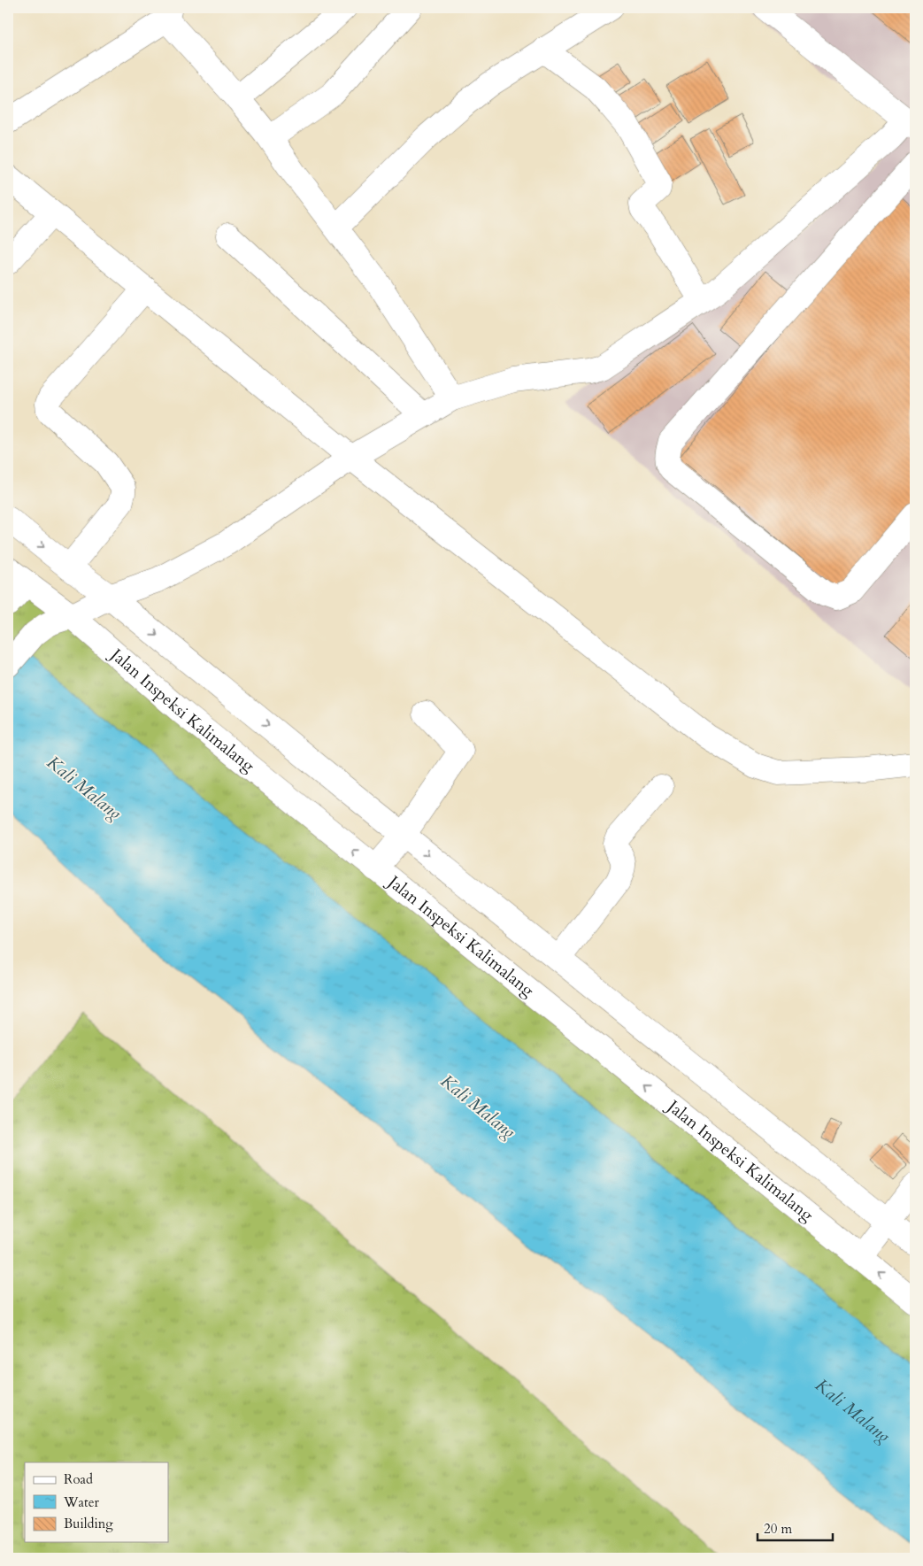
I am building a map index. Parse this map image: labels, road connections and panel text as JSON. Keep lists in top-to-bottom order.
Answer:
{
  "streets": {
    "street": ["Jalan Inspeksi Kalimalang"]
  },
  "water": ["Kali Malang"],
  "legend": ["Road", "Water", "Building"],
  "scale_bar": "20 m"
}
